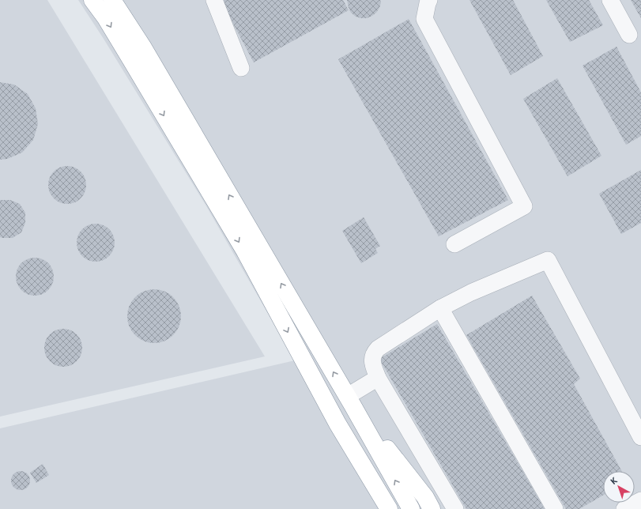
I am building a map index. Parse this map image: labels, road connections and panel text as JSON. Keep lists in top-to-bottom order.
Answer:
{
  "north": "top left"
}
